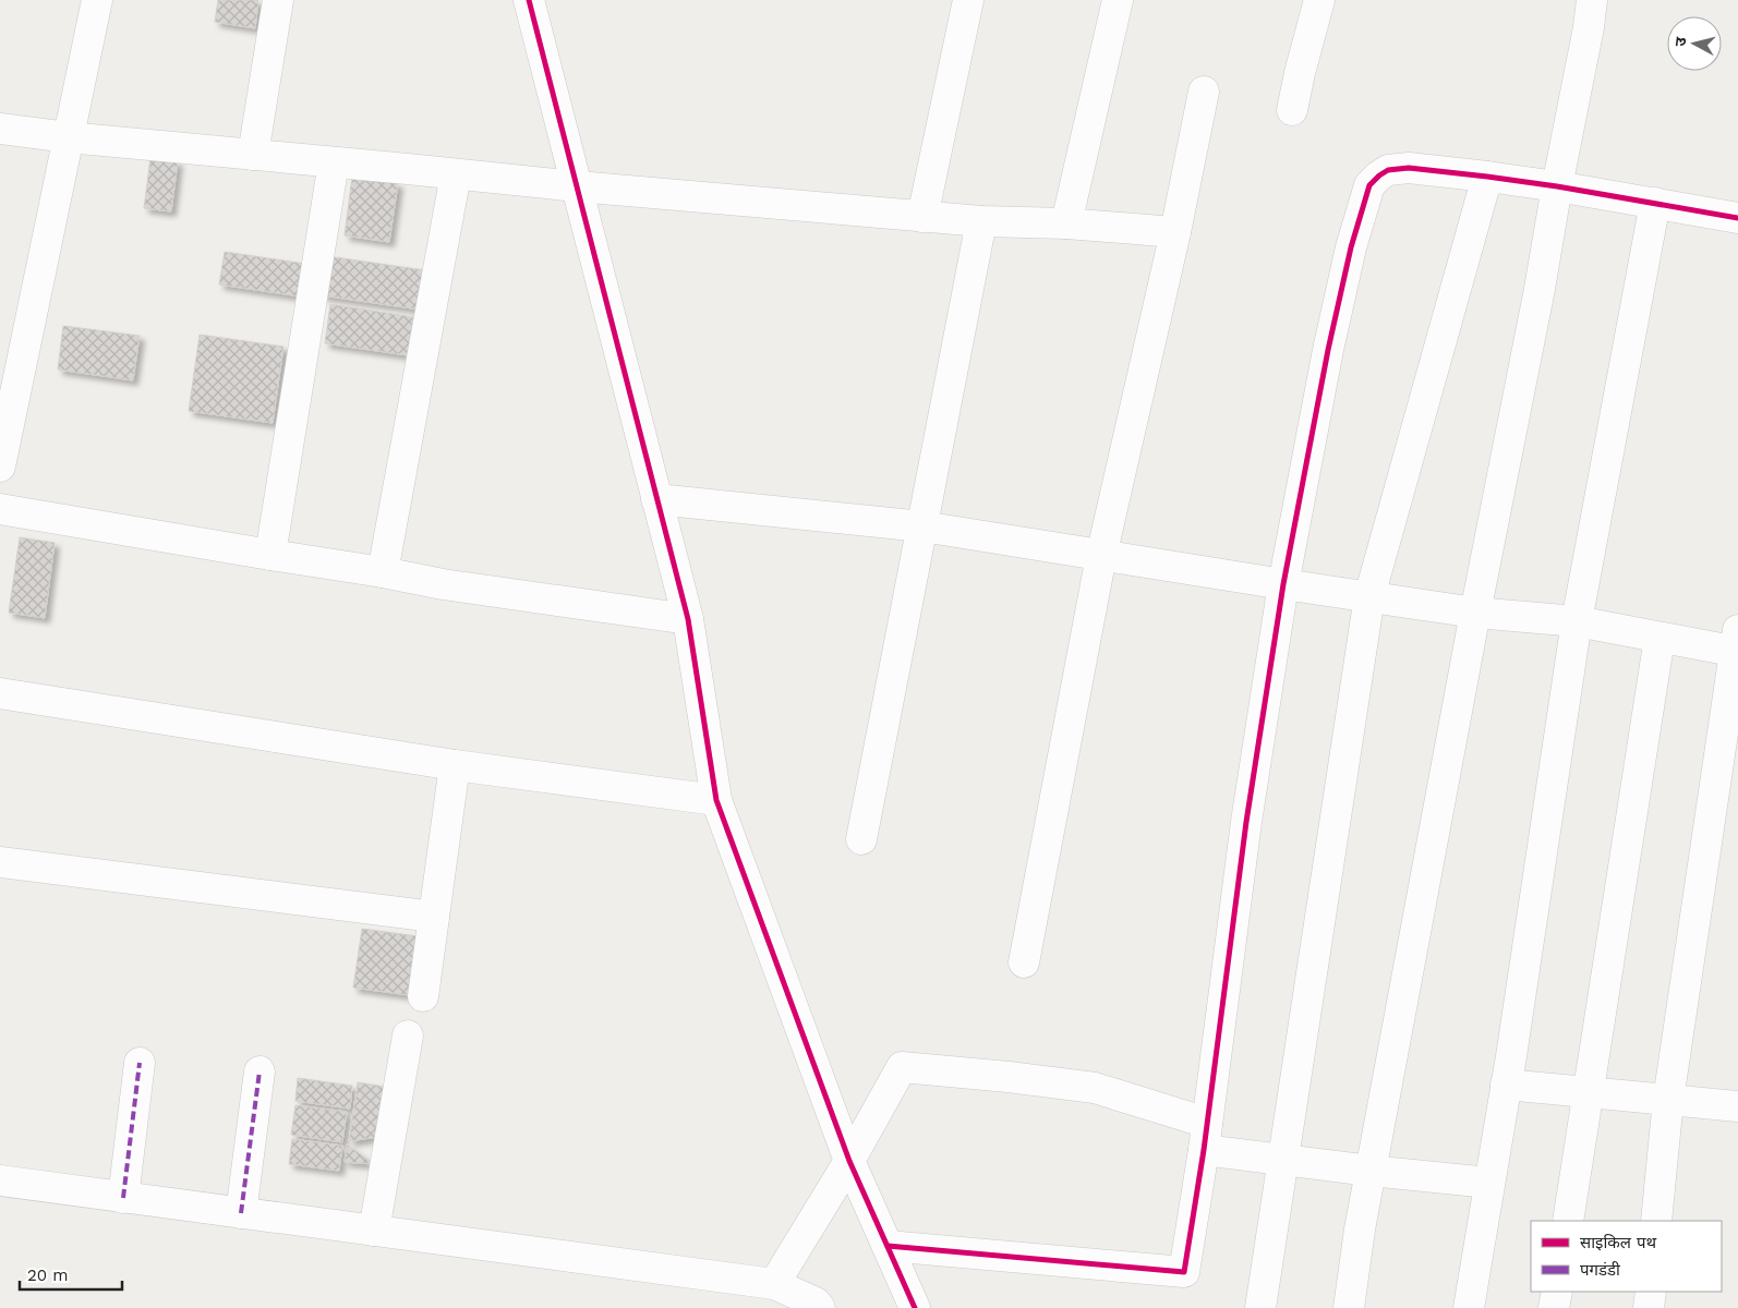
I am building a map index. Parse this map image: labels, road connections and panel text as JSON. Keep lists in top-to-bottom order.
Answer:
{
  "legend": ["साइकिल पथ", "पगडंडी"],
  "scale_bar": "20 m",
  "north": "left"
}
